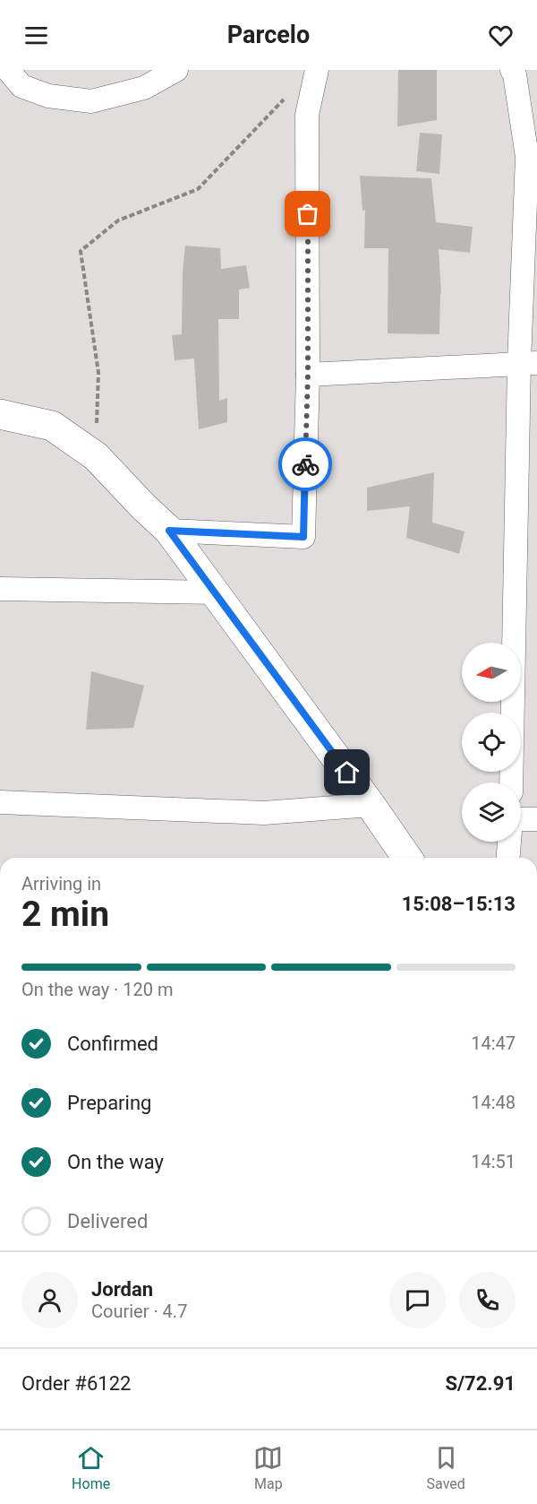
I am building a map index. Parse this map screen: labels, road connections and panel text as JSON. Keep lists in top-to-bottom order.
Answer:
{
  "north": "left",
  "page": {
    "header": "Parcelo",
    "heading": ["2 min", "Arriving in", "15:08–15:13"],
    "panel": [
      "Jordan",
      "Courier · 4.7",
      "Order #6122",
      "S/72.91"
    ],
    "bar": "On the way · 120 m",
    "list": [
      ["Confirmed", "14:47"],
      ["Preparing", "14:48"],
      ["On the way", "14:51"],
      "Delivered"
    ],
    "tabs": ["Home", "Map", "Saved"]
  }
}
